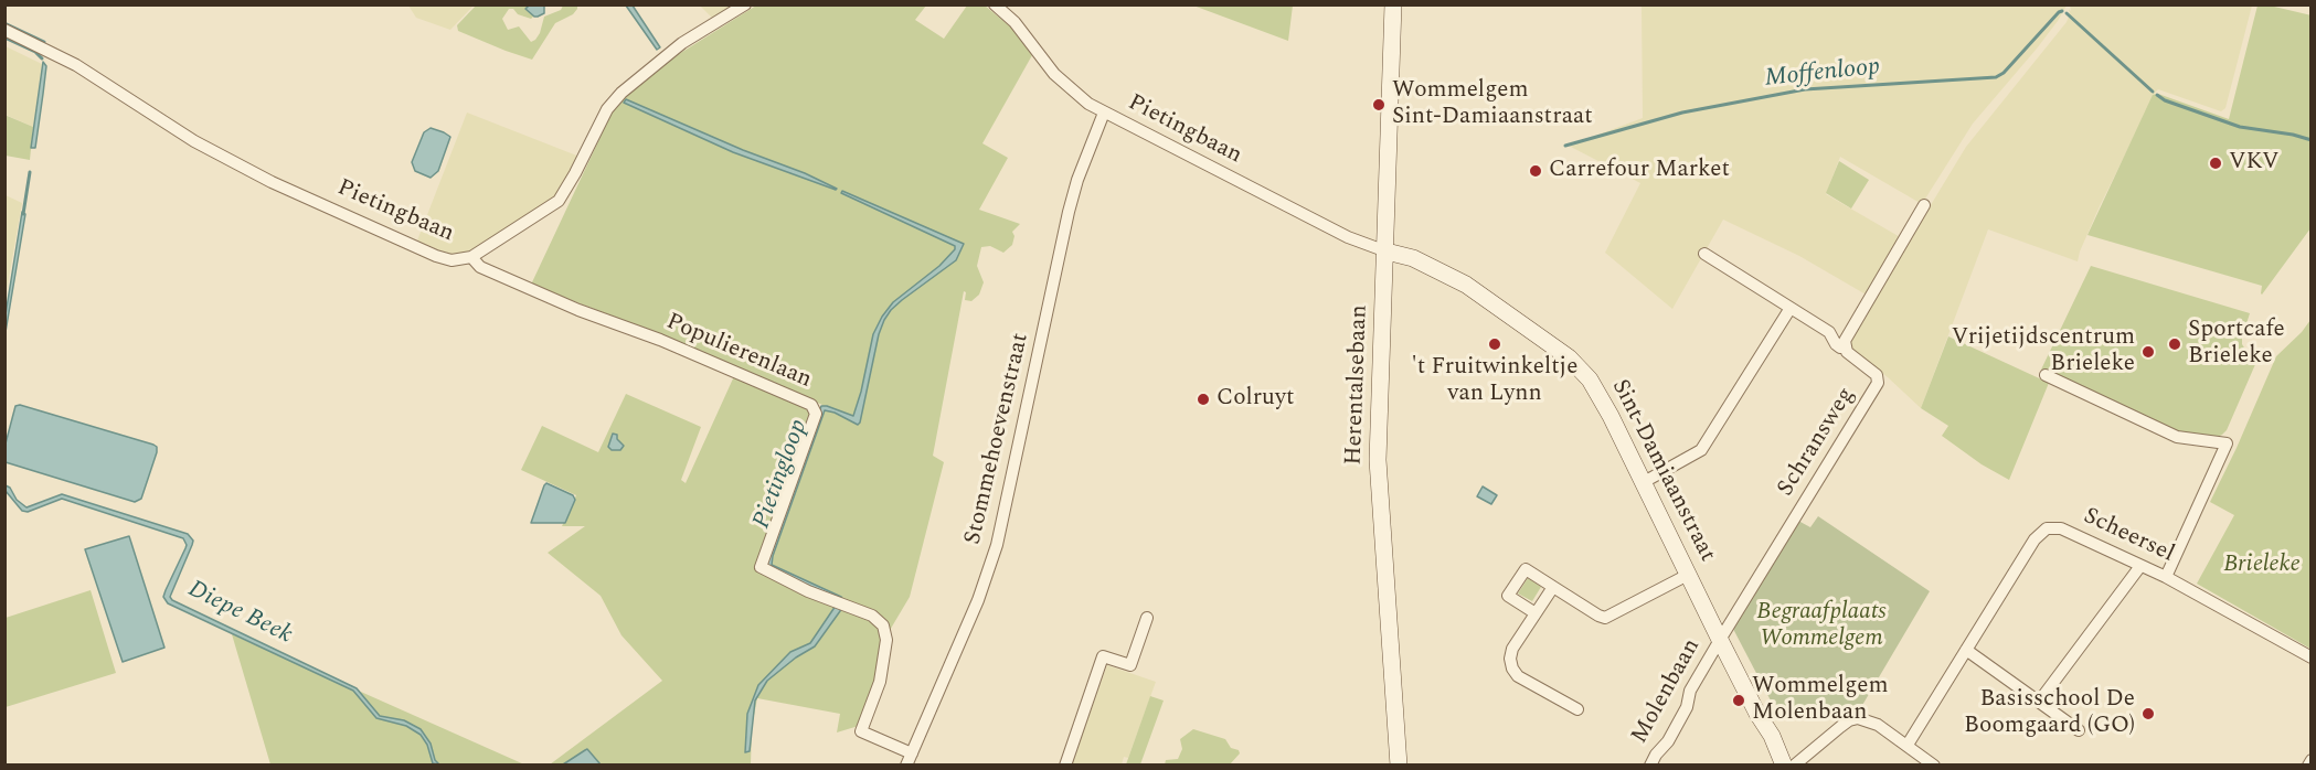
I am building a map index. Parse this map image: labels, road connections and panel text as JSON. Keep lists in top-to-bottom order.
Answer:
{
  "streets": {
    "main road": ["Herentalsebaan", "Sint-Damiaanstraat"],
    "street": [
      "Pietingbaan",
      "Populierenlaan",
      "Stommehoevenstraat",
      "Schransweg",
      "Scheersel",
      "Molenbaan"
    ]
  },
  "crossings": [
    ["Pietingbaan", "Populierenlaan"],
    ["Pietingbaan", "Herentalsebaan"],
    ["Pietingbaan", "Stommehoevenstraat"],
    ["Pietingbaan", "Sint-Damiaanstraat"],
    ["Populierenlaan", "Stommehoevenstraat"],
    ["Herentalsebaan", "Sint-Damiaanstraat"],
    ["Schransweg", "Sint-Damiaanstraat"],
    ["Schransweg", "Molenbaan"],
    ["Sint-Damiaanstraat", "Molenbaan"]
  ],
  "water": ["Moffenloop", "Pietingloop", "Diepe Beek"],
  "parks": ["Brieleke", "Begraafplaats Wommelgem"],
  "places": [
    "Wommelgem Sint-Damiaanstraat",
    "VKV",
    "Carrefour Market",
    "'t Fruitwinkeltje van Lynn",
    "Sportcafe Brieleke",
    "Vrijetijdscentrum Brieleke",
    "Colruyt",
    "Wommelgem Molenbaan",
    "Basisschool De Boomgaard (GO)"
  ]
}
